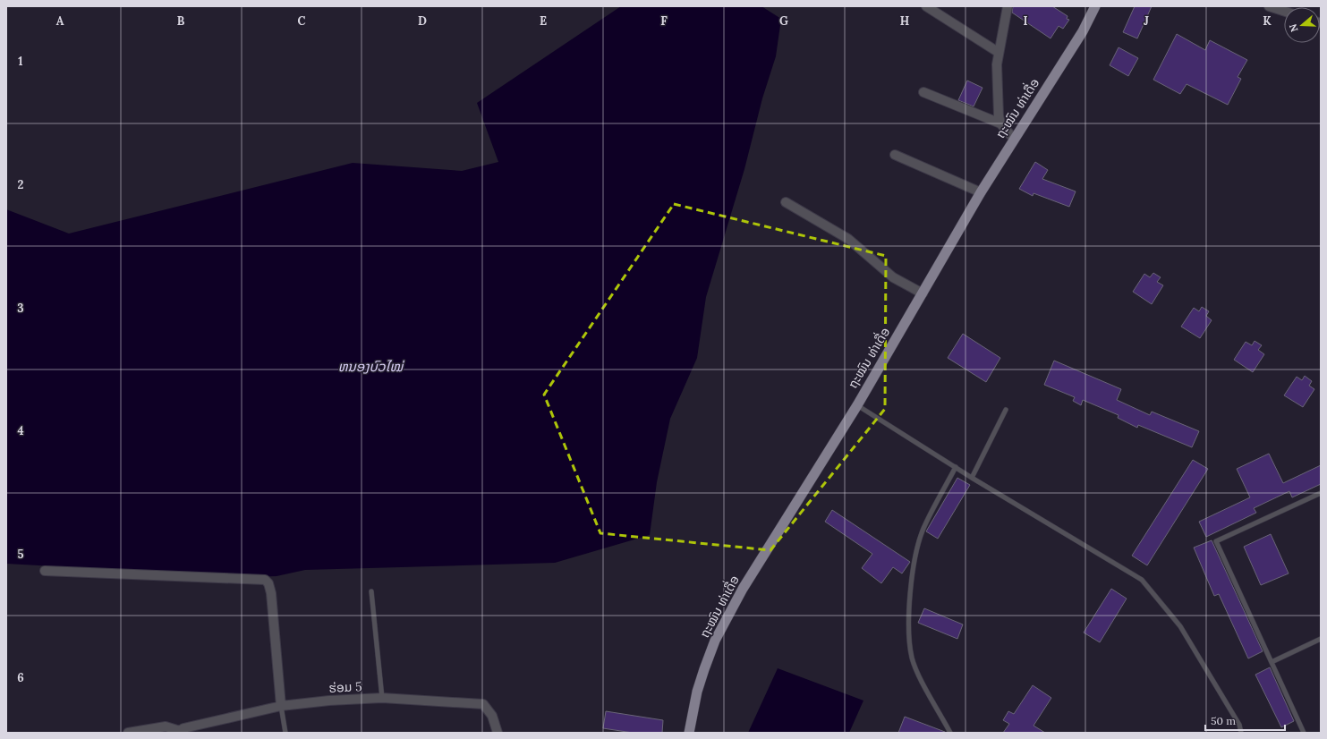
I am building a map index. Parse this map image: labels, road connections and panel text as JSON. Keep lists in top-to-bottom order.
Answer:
{
  "streets": {
    "main road": ["ຖະໝົນ ທ່າເດື່ອ"],
    "street": ["ຮ່ອມ 5"]
  },
  "water": ["ຫນອງບົວໄໝ່"],
  "scale_bar": "50 m",
  "north": "left",
  "grid": {
    "columns": [
      "A",
      "B",
      "C",
      "D",
      "E",
      "F",
      "G",
      "H",
      "I",
      "J",
      "K"
    ],
    "rows": [
      "1",
      "2",
      "3",
      "4",
      "5",
      "6"
    ]
  }
}
